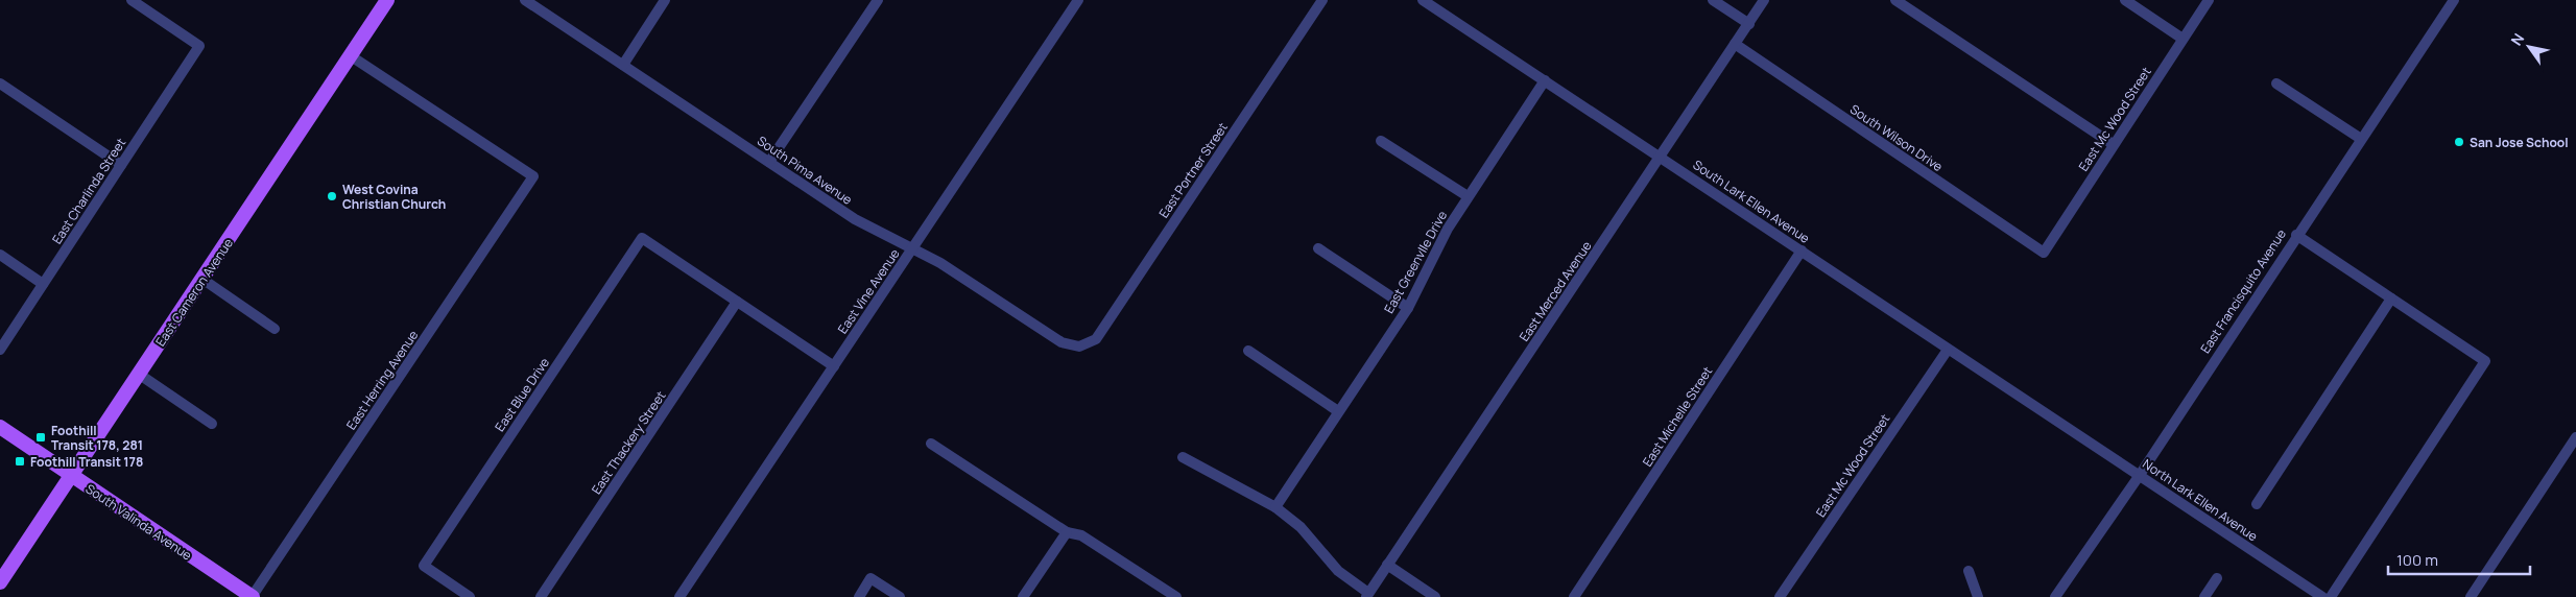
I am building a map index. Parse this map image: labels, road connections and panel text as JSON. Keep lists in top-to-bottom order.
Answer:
{
  "streets": {
    "main road": ["East Cameron Avenue", "South Valinda Avenue"],
    "street": [
      "East Mc Wood Street",
      "South Wilson Drive",
      "South Pima Avenue",
      "East Portner Street",
      "East Charlinda Street",
      "South Lark Ellen Avenue",
      "East Greenvlle Drive",
      "East Vine Avenue",
      "East Merced Avenue",
      "East Francisquito Avenue",
      "East Herring Avenue",
      "East Blue Drive",
      "East Michelle Street",
      "East Thackery Street",
      "North Lark Ellen Avenue"
    ]
  },
  "crossings": [
    ["East Mc Wood Street", "South Wilson Drive"],
    ["East Mc Wood Street", "South Lark Ellen Avenue"],
    ["South Wilson Drive", "East Merced Avenue"],
    ["South Pima Avenue", "East Portner Street"],
    ["South Pima Avenue", "East Vine Avenue"],
    ["South Lark Ellen Avenue", "East Greenvlle Drive"],
    ["South Lark Ellen Avenue", "East Merced Avenue"],
    ["South Lark Ellen Avenue", "East Michelle Street"],
    ["South Lark Ellen Avenue", "North Lark Ellen Avenue"],
    ["East Francisquito Avenue", "North Lark Ellen Avenue"],
    ["East Cameron Avenue", "East Herring Avenue"],
    ["East Cameron Avenue", "South Valinda Avenue"],
    ["East Herring Avenue", "South Valinda Avenue"],
    ["East Blue Drive", "East Thackery Street"]
  ],
  "places": {
    "other": ["San Jose School", "West Covina Christian Church"],
    "transit": ["Foothill Transit 178, 281", "Foothill Transit 178"]
  },
  "scale_bar": "100 m",
  "north": "top left"
}
